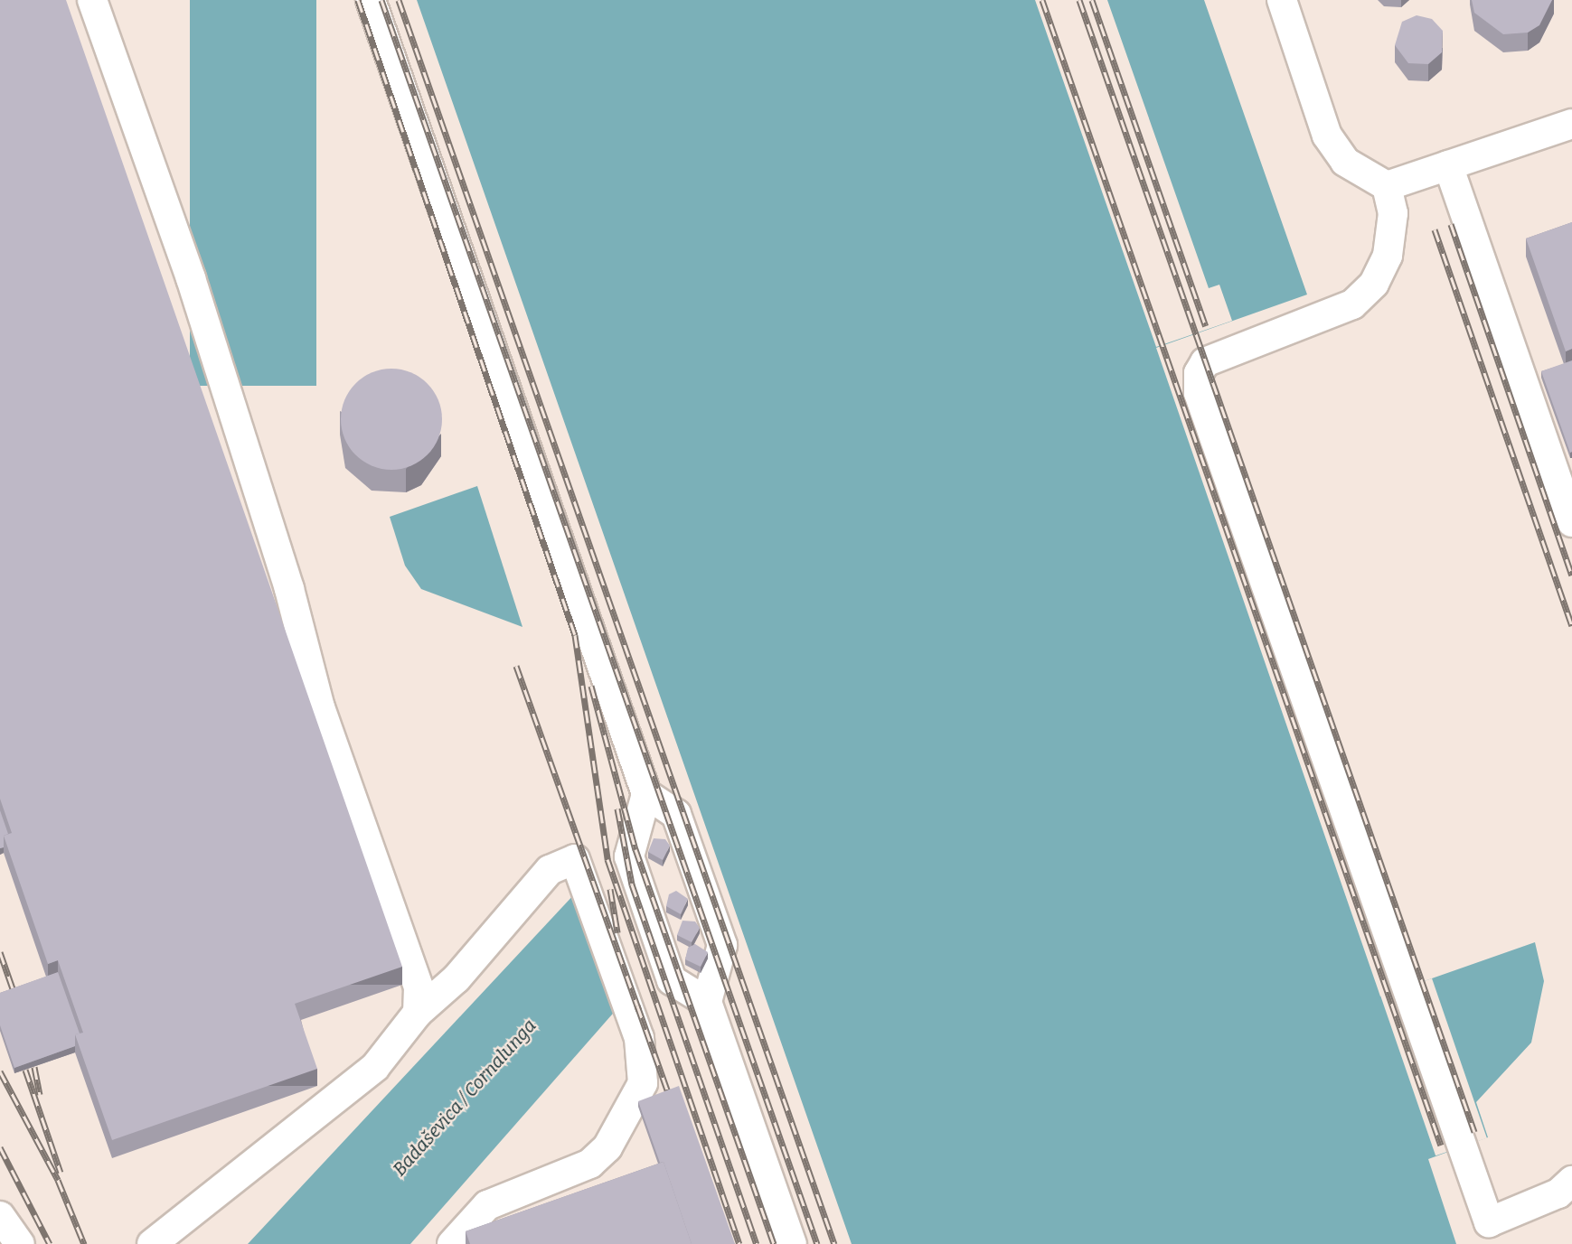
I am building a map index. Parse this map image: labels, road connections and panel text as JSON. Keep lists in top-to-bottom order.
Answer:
{
  "water": ["Badaševica / Cornalunga"]
}
